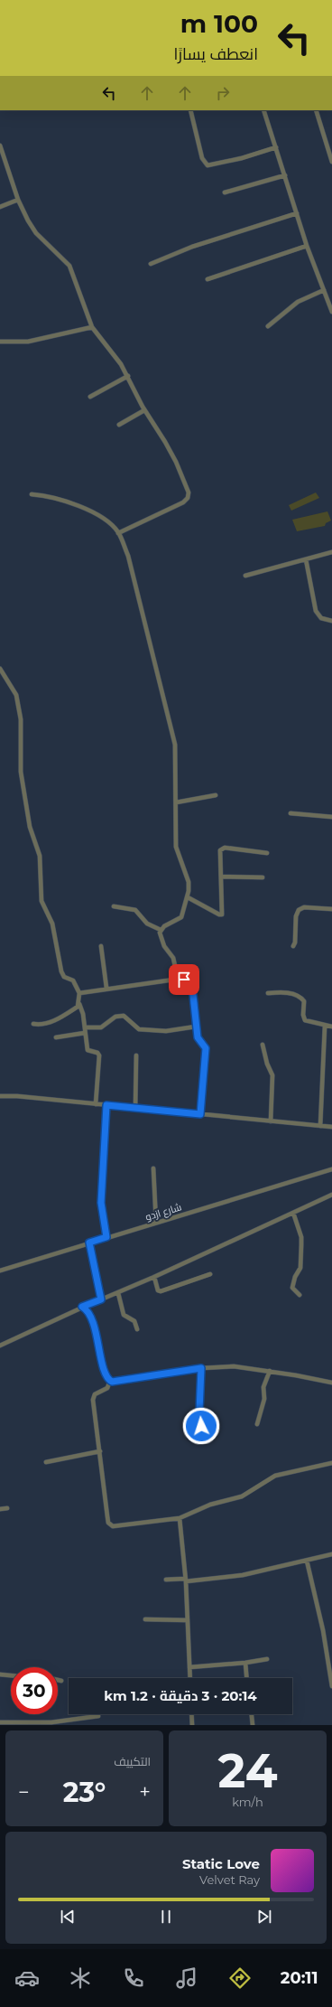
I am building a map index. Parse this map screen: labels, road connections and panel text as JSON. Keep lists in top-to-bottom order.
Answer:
{
  "streets": {
    "street": ["شارع ازدو"]
  },
  "page": {
    "turn": ["100 m", "انعطف يسارًا"],
    "limit": "30",
    "trip": "20:14 · 3 دقيقة · 1.2 km",
    "tile": [
      ["24", "km/h"],
      "التكييف"
    ],
    "heat": ["−", "23°", "+"],
    "song": ["Static Love", "Velvet Ray"],
    "tabs": "20:11"
  }
}
